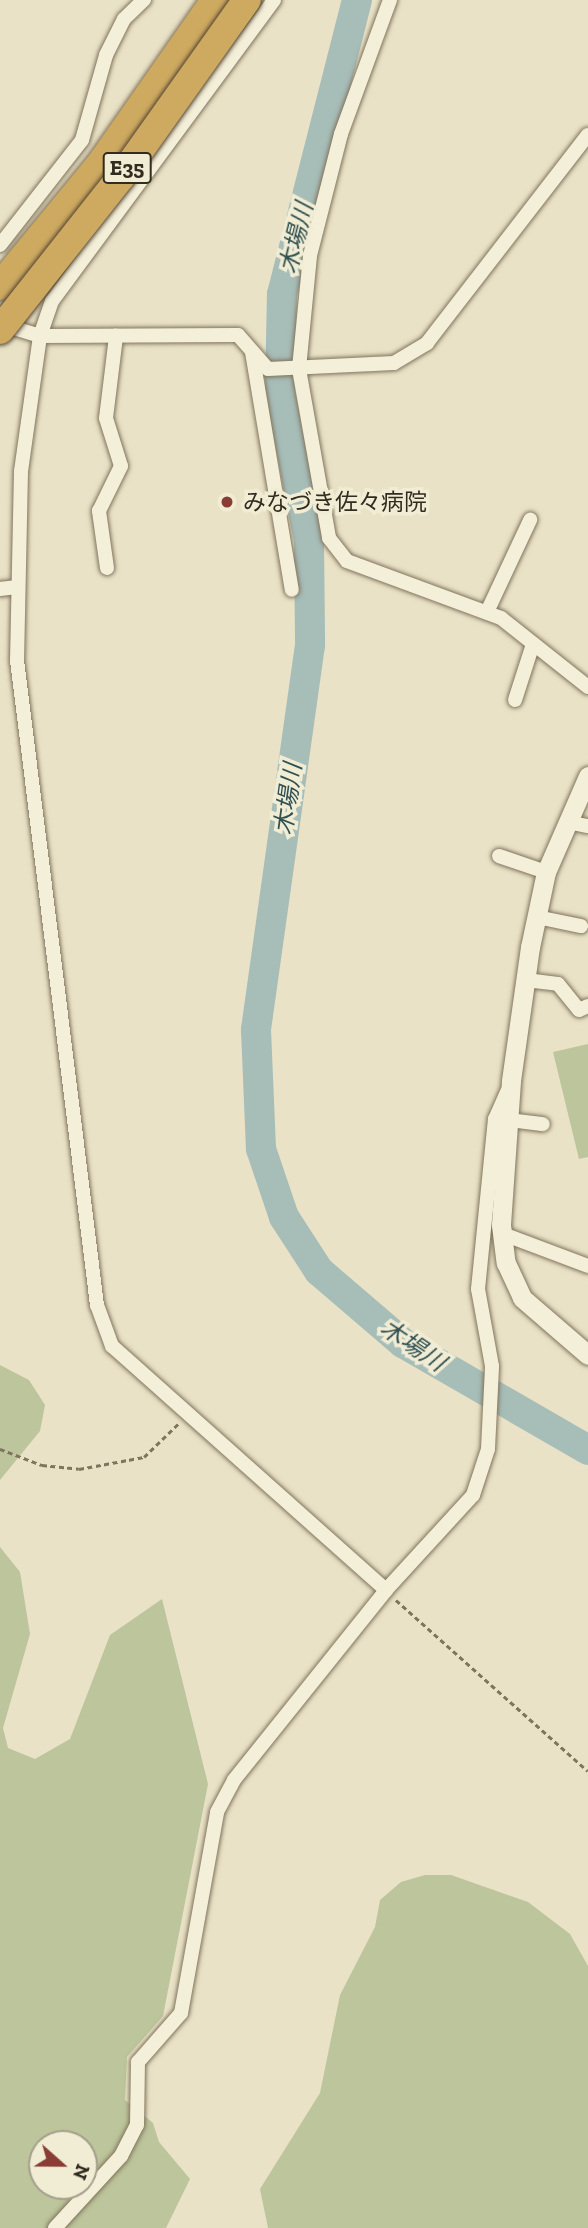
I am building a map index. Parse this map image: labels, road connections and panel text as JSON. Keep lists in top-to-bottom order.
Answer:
{
  "streets": {
    "highway": ["E35"]
  },
  "water": ["木場川"],
  "places": ["みなづき佐々病院"],
  "north": "right"
}
